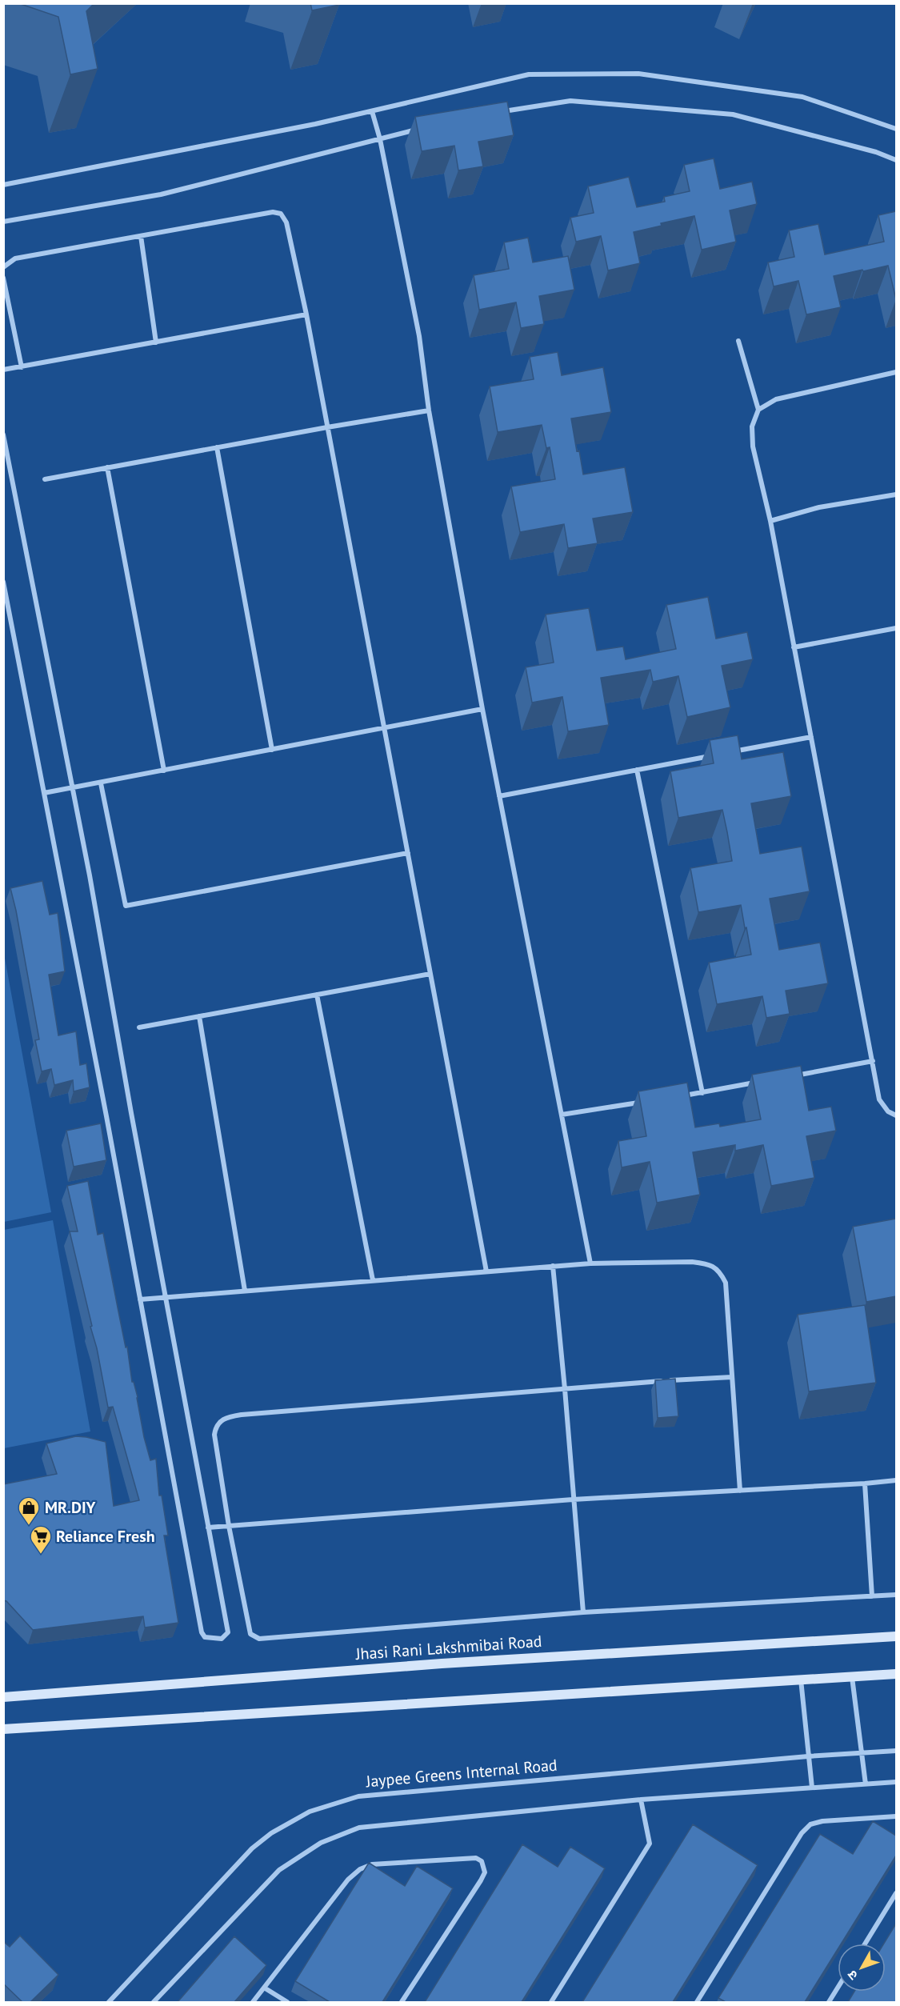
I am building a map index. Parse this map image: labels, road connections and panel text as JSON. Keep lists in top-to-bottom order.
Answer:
{
  "streets": {
    "main road": ["Jhasi Rani Lakshmibai Road"],
    "street": ["Jaypee Greens Internal Road"]
  },
  "places": {
    "shop": ["MR.DIY"],
    "supermarket": ["Reliance Fresh"]
  },
  "north": "bottom left"
}
